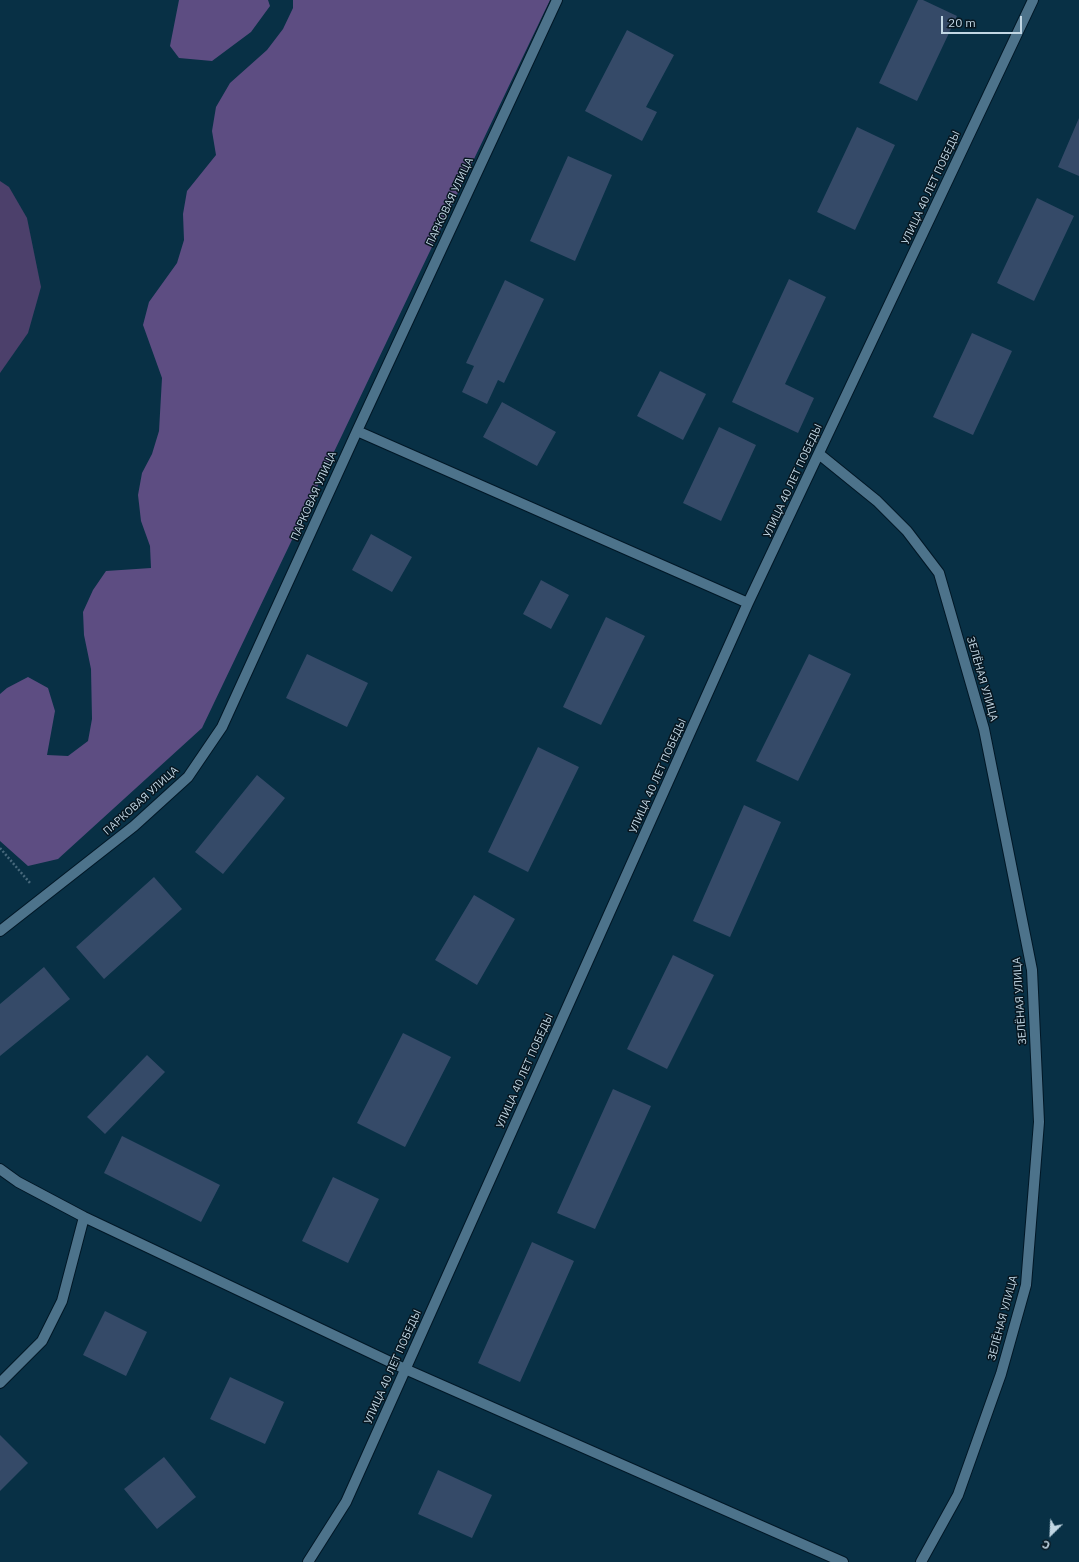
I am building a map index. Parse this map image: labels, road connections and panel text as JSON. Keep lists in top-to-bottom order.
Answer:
{
  "streets": {
    "street": ["УЛИЦА 40 ЛЕТ ПОБЕДЫ", "ПАРКОВАЯ УЛИЦА", "ЗЕЛЁНАЯ УЛИЦА"]
  },
  "crossings": [
    ["УЛИЦА 40 ЛЕТ ПОБЕДЫ", "ЗЕЛЁНАЯ УЛИЦА"]
  ],
  "scale_bar": "20 m",
  "north": "bottom left"
}
